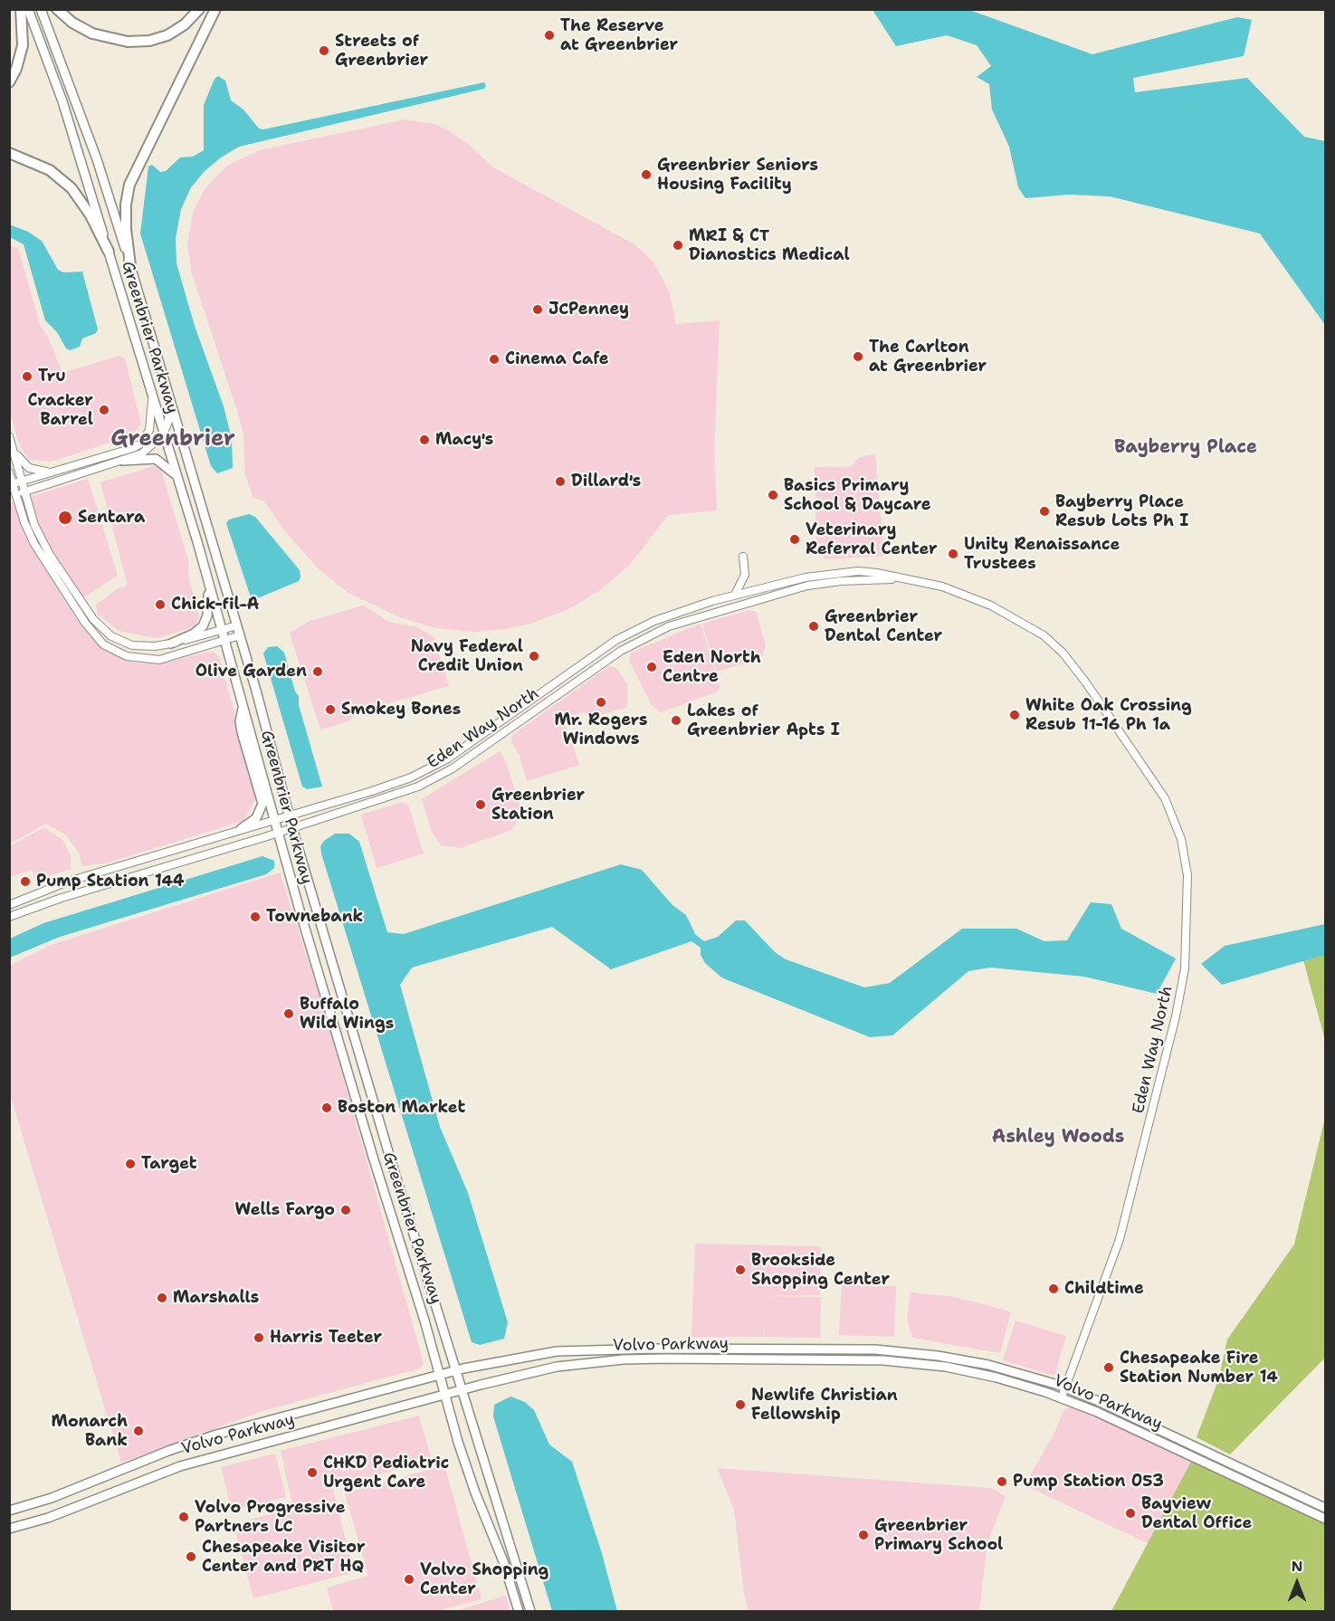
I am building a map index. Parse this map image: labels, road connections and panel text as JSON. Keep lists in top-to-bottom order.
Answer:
{
  "streets": {
    "main road": ["Greenbrier Parkway", "Volvo Parkway"],
    "street": ["Eden Way North"]
  },
  "crossings": [
    ["Greenbrier Parkway", "Eden Way North"],
    ["Greenbrier Parkway", "Volvo Parkway"],
    ["Eden Way North", "Volvo Parkway"]
  ],
  "districts": ["Greenbrier", "Bayberry Place", "Ashley Woods"],
  "places": [
    "The Reserve at Greenbrier",
    "Streets of Greenbrier",
    "Greenbrier Seniors Housing Facility",
    "MRI & CT Dianostics Medical",
    "JCPenney",
    "The Carlton at Greenbrier",
    "Cinema Cafe",
    "Tru",
    "Cracker Barrel",
    "Macy's",
    "Dillard's",
    "Basics Primary School & Daycare",
    "Bayberry Place Resub Lots Ph I",
    "Sentara",
    "Veterinary Referral Center",
    "Unity Renaissance Trustees",
    "Chick-fil-A",
    "Greenbrier Dental Center",
    "Navy Federal Credit Union",
    "Eden North Centre",
    "Olive Garden",
    "Mr. Rogers Windows",
    "Smokey Bones",
    "White Oak Crossing Resub 11-16 Ph 1a",
    "Lakes of Greenbrier Apts I",
    "Greenbrier Station",
    "Pump Station 144",
    "Townebank",
    "Buffalo Wild Wings",
    "Boston Market",
    "Target",
    "Wells Fargo",
    "Brookside Shopping Center",
    "Childtime",
    "Marshalls",
    "Harris Teeter",
    "Chesapeake Fire Station Number 14",
    "Newlife Christian Fellowship",
    "Monarch Bank",
    "CHKD Pediatric Urgent Care",
    "Pump Station 053",
    "Bayview Dental Office",
    "Volvo Progressive Partners LC",
    "Greenbrier Primary School",
    "Chesapeake Visitor Center and PRT HQ",
    "Volvo Shopping Center"
  ],
  "north": "top"
}
